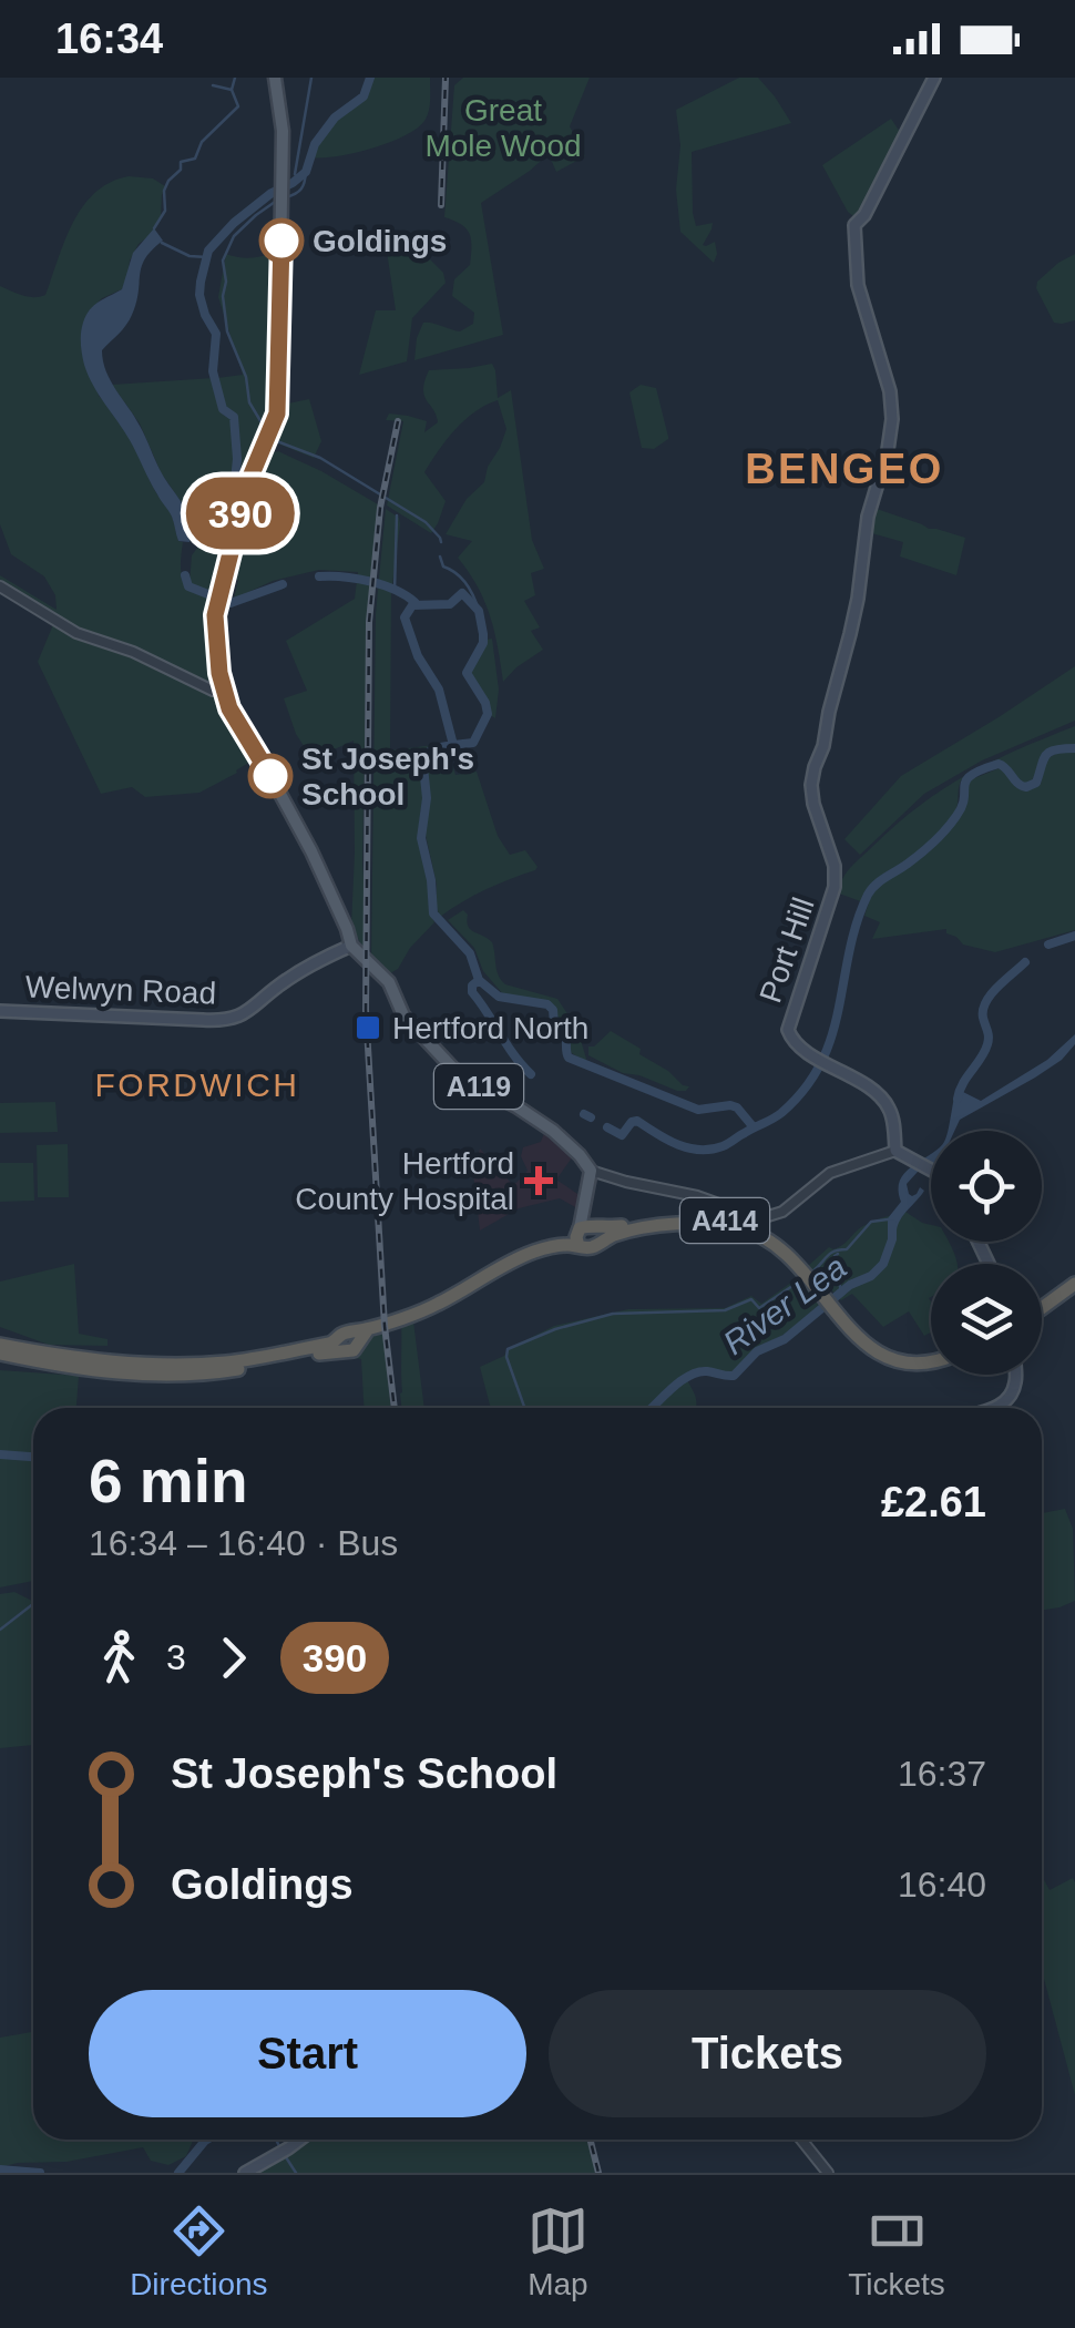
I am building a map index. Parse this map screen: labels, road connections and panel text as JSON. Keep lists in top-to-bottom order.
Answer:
{
  "streets": {
    "highway": ["A414"],
    "main road": ["Port Hill", "Welwyn Road", "A119"]
  },
  "crossings": [
    ["Welwyn Road", "A119"]
  ],
  "districts": ["BENGEO", "FORDWICH"],
  "water": ["River Lea"],
  "parks": ["Great Mole Wood"],
  "places": {
    "other": ["Goldings", "St Joseph's School"],
    "transit": ["Hertford North"],
    "health": ["Hertford County Hospital"]
  },
  "lines": ["bus line 390"],
  "page": {
    "status": "16:34",
    "on_map": "390",
    "heading": ["6 min", "16:34 – 16:40 · Bus", "£2.61"],
    "legs": ["3", "390"],
    "list": [
      {
        "name": "St Joseph's School",
        "value": "16:37"
      },
      {
        "name": "Goldings",
        "value": "16:40"
      }
    ],
    "buttons": ["Start", "Tickets"],
    "tabs": ["Directions", "Map", "Tickets"]
  }
}
